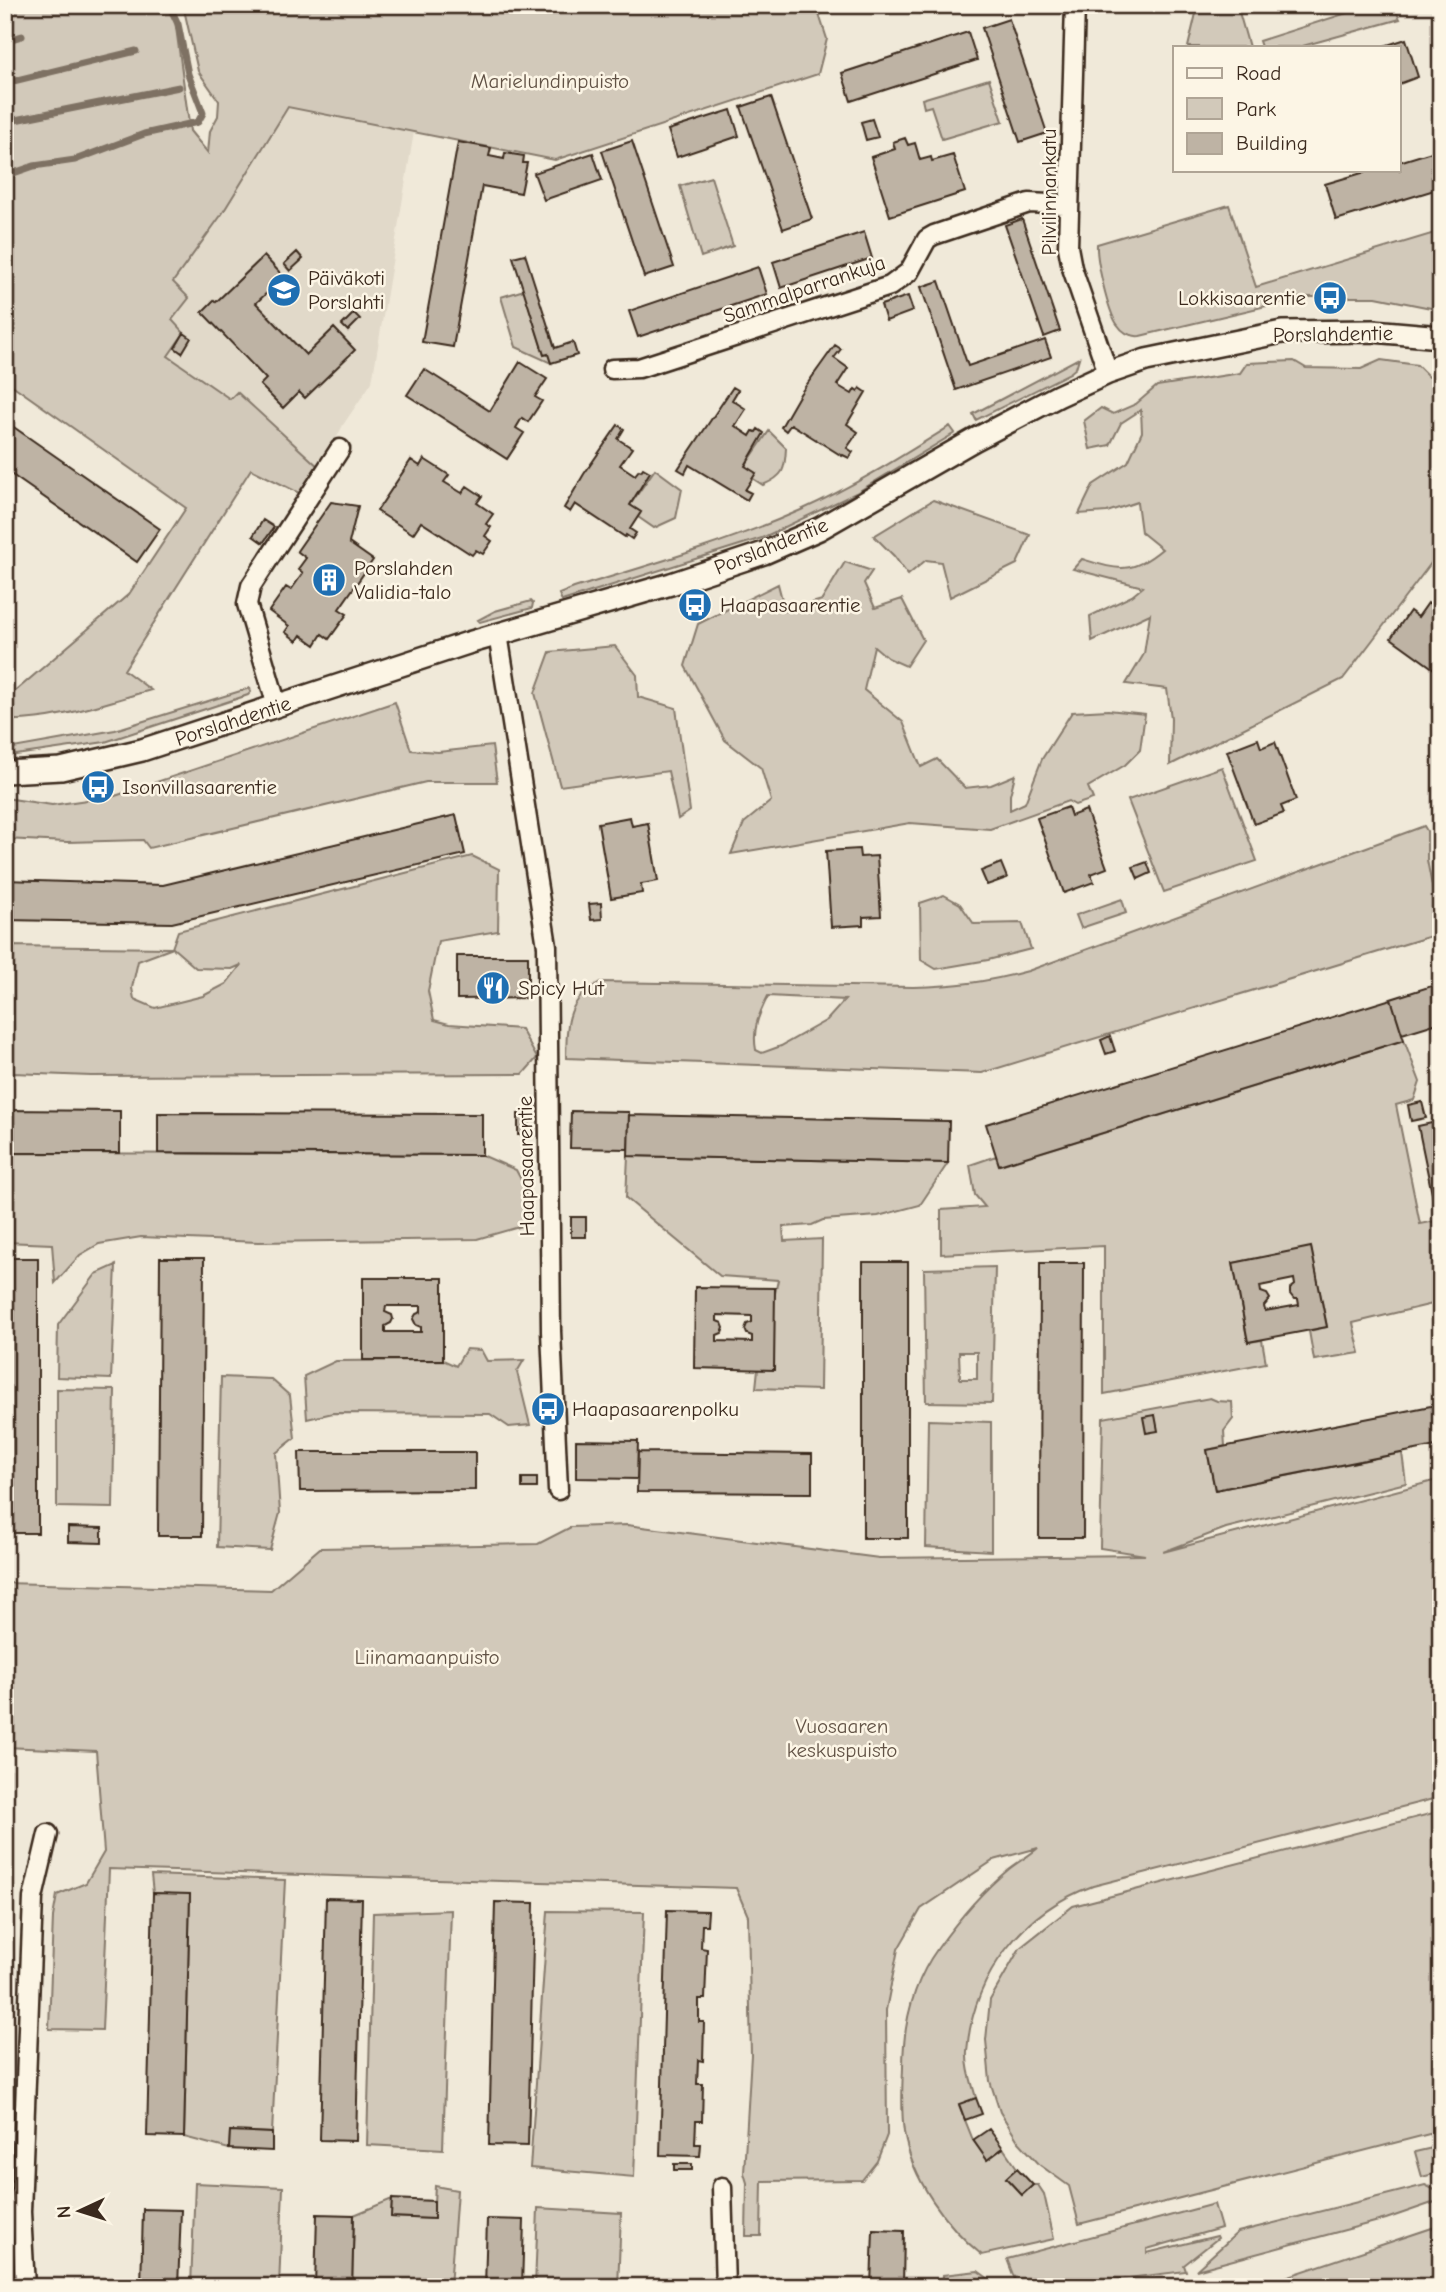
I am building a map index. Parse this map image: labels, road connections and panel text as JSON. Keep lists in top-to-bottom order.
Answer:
{
  "streets": {
    "street": [
      "Pilvilinnankatu",
      "Sammalparrankuja",
      "Porslahdentie",
      "Haapasaarentie"
    ]
  },
  "crossings": [
    ["Pilvilinnankatu", "Sammalparrankuja"],
    ["Pilvilinnankatu", "Porslahdentie"],
    ["Porslahdentie", "Haapasaarentie"]
  ],
  "parks": ["Marielundinpuisto", "Liinamaanpuisto", "Vuosaaren keskuspuisto"],
  "places": {
    "school or university": ["Päiväkoti Porslahti"],
    "bus stop": [
      "Lokkisaarentie",
      "Haapasaarentie",
      "Isonvillasaarentie",
      "Haapasaarenpolku"
    ],
    "building": ["Porslahden Validia-talo"],
    "restaurant": ["Spicy Hut"]
  },
  "legend": ["Road", "Park", "Building"],
  "north": "left"
}
